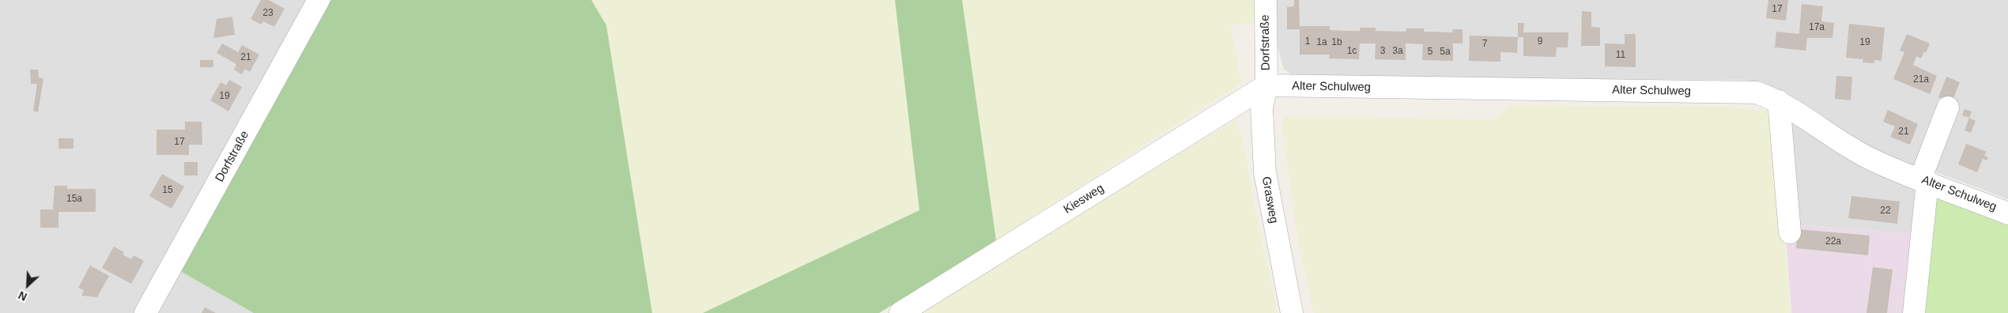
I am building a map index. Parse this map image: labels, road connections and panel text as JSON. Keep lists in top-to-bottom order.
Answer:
{
  "streets": {
    "street": [
      "Dorfstraße",
      "Alter Schulweg",
      "Kiesweg",
      "Grasweg"
    ]
  },
  "crossings": [
    ["Dorfstraße", "Alter Schulweg"],
    ["Dorfstraße", "Kiesweg"],
    ["Dorfstraße", "Grasweg"],
    ["Alter Schulweg", "Kiesweg"],
    ["Alter Schulweg", "Grasweg"],
    ["Kiesweg", "Grasweg"]
  ],
  "house_numbers": [
    "17",
    "23",
    "17a",
    "1",
    "9",
    "1a",
    "1b",
    "19",
    "7",
    "1c",
    "3",
    "3a",
    "5",
    "5a",
    "11",
    "21",
    "21a",
    "19",
    "21",
    "17",
    "15",
    "15a",
    "22",
    "22a"
  ],
  "north": "bottom left"
}
